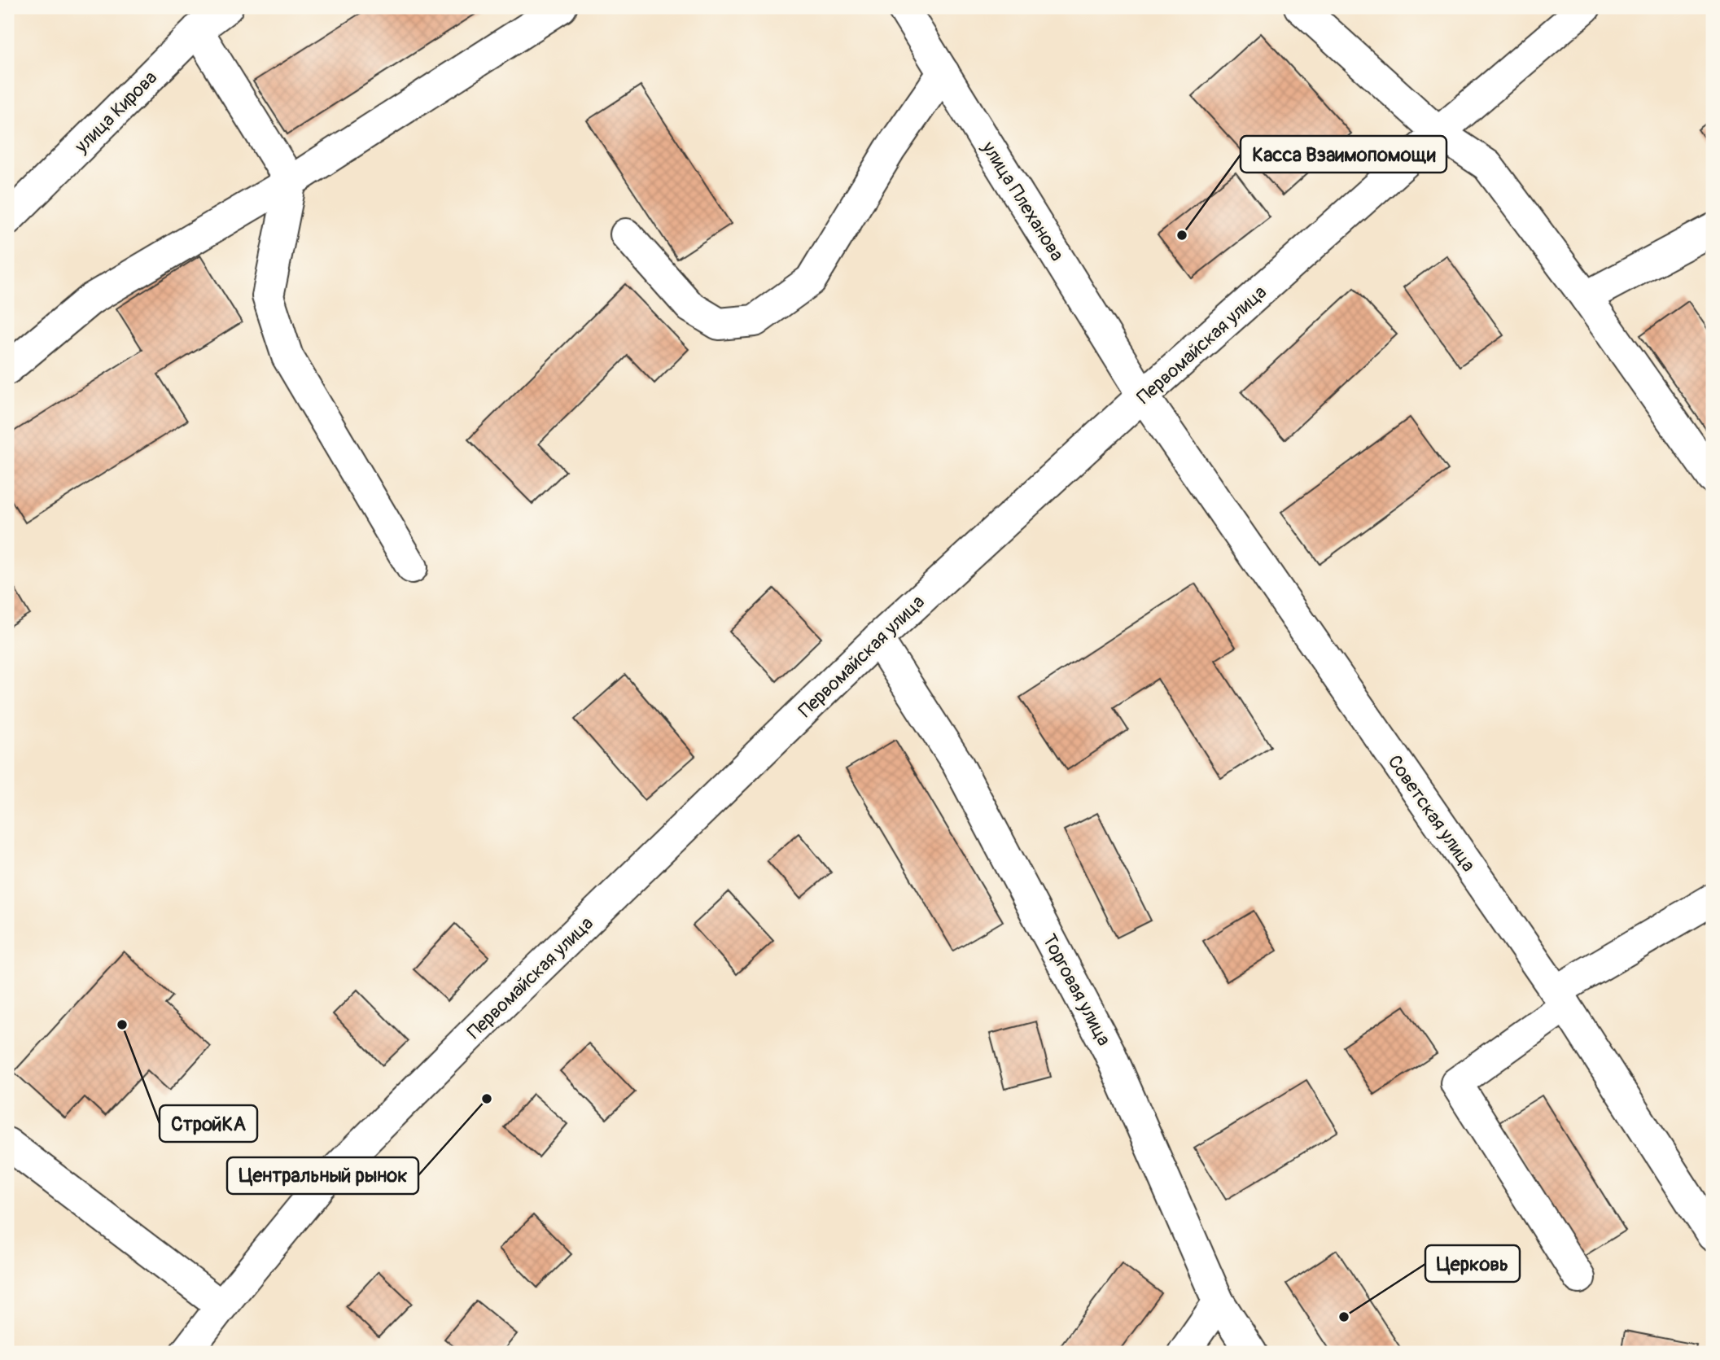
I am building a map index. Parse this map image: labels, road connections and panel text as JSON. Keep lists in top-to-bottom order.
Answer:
{
  "streets": {
    "street": [
      "улица Кирова",
      "улица Плеханова",
      "Первомайская улица",
      "Советская улица",
      "Торговая улица"
    ]
  },
  "crossings": [
    ["улица Плеханова", "Первомайская улица"],
    ["улица Плеханова", "Советская улица"],
    ["Первомайская улица", "Советская улица"],
    ["Первомайская улица", "Торговая улица"]
  ],
  "places": [
    "Касса Взаимопомощи",
    "СтройКА",
    "Центральный рынок",
    "Церковь"
  ]
}
